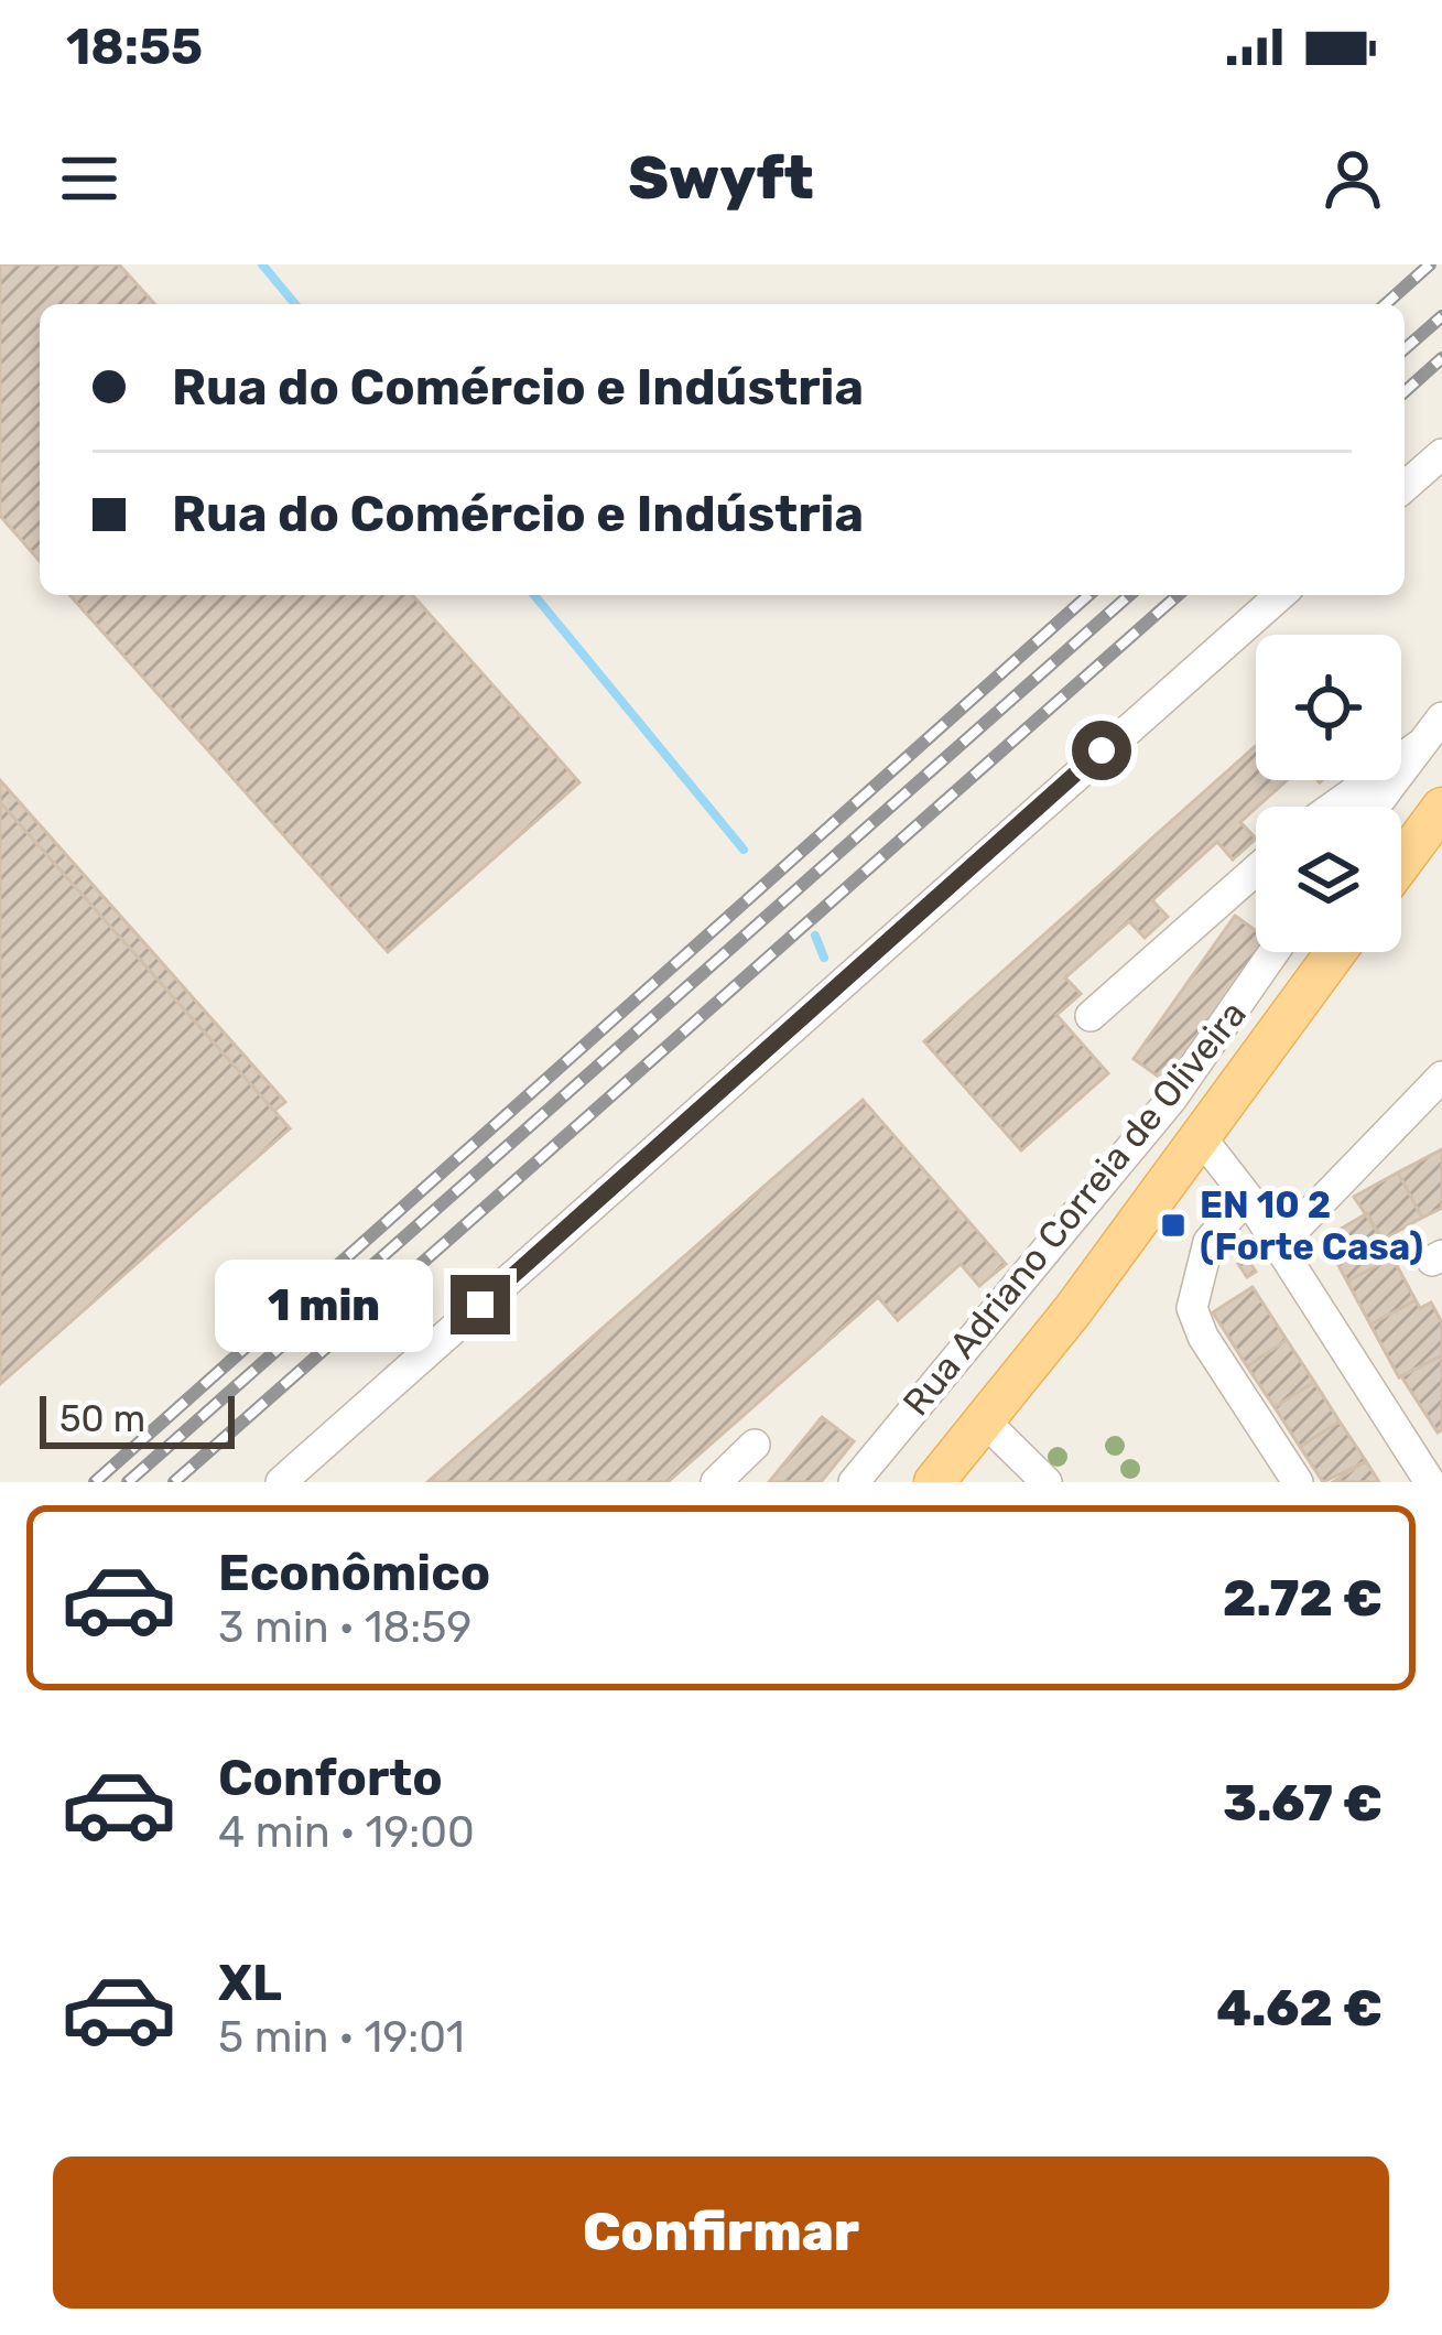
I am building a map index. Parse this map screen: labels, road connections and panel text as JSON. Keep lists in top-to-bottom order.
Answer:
{
  "streets": {
    "street": ["Rua Adriano Correia de Oliveira"]
  },
  "places": {
    "transit": ["EN 10 2 (Forte Casa)"]
  },
  "scale_bar": "50 m",
  "page": {
    "status": "18:55",
    "header": "Swyft",
    "banner": ["Rua do Comércio e Indústria", "Rua do Comércio e Indústria"],
    "bubble": "1 min",
    "scale": "50 m",
    "list": [
      {
        "name": "Econômico",
        "note": "3 min · 18:59",
        "value": "2.72 €"
      },
      {
        "name": "Conforto",
        "note": "4 min · 19:00",
        "value": "3.67 €"
      },
      {
        "name": "XL",
        "note": "5 min · 19:01",
        "value": "4.62 €"
      }
    ],
    "buttons": "Confirmar"
  }
}
